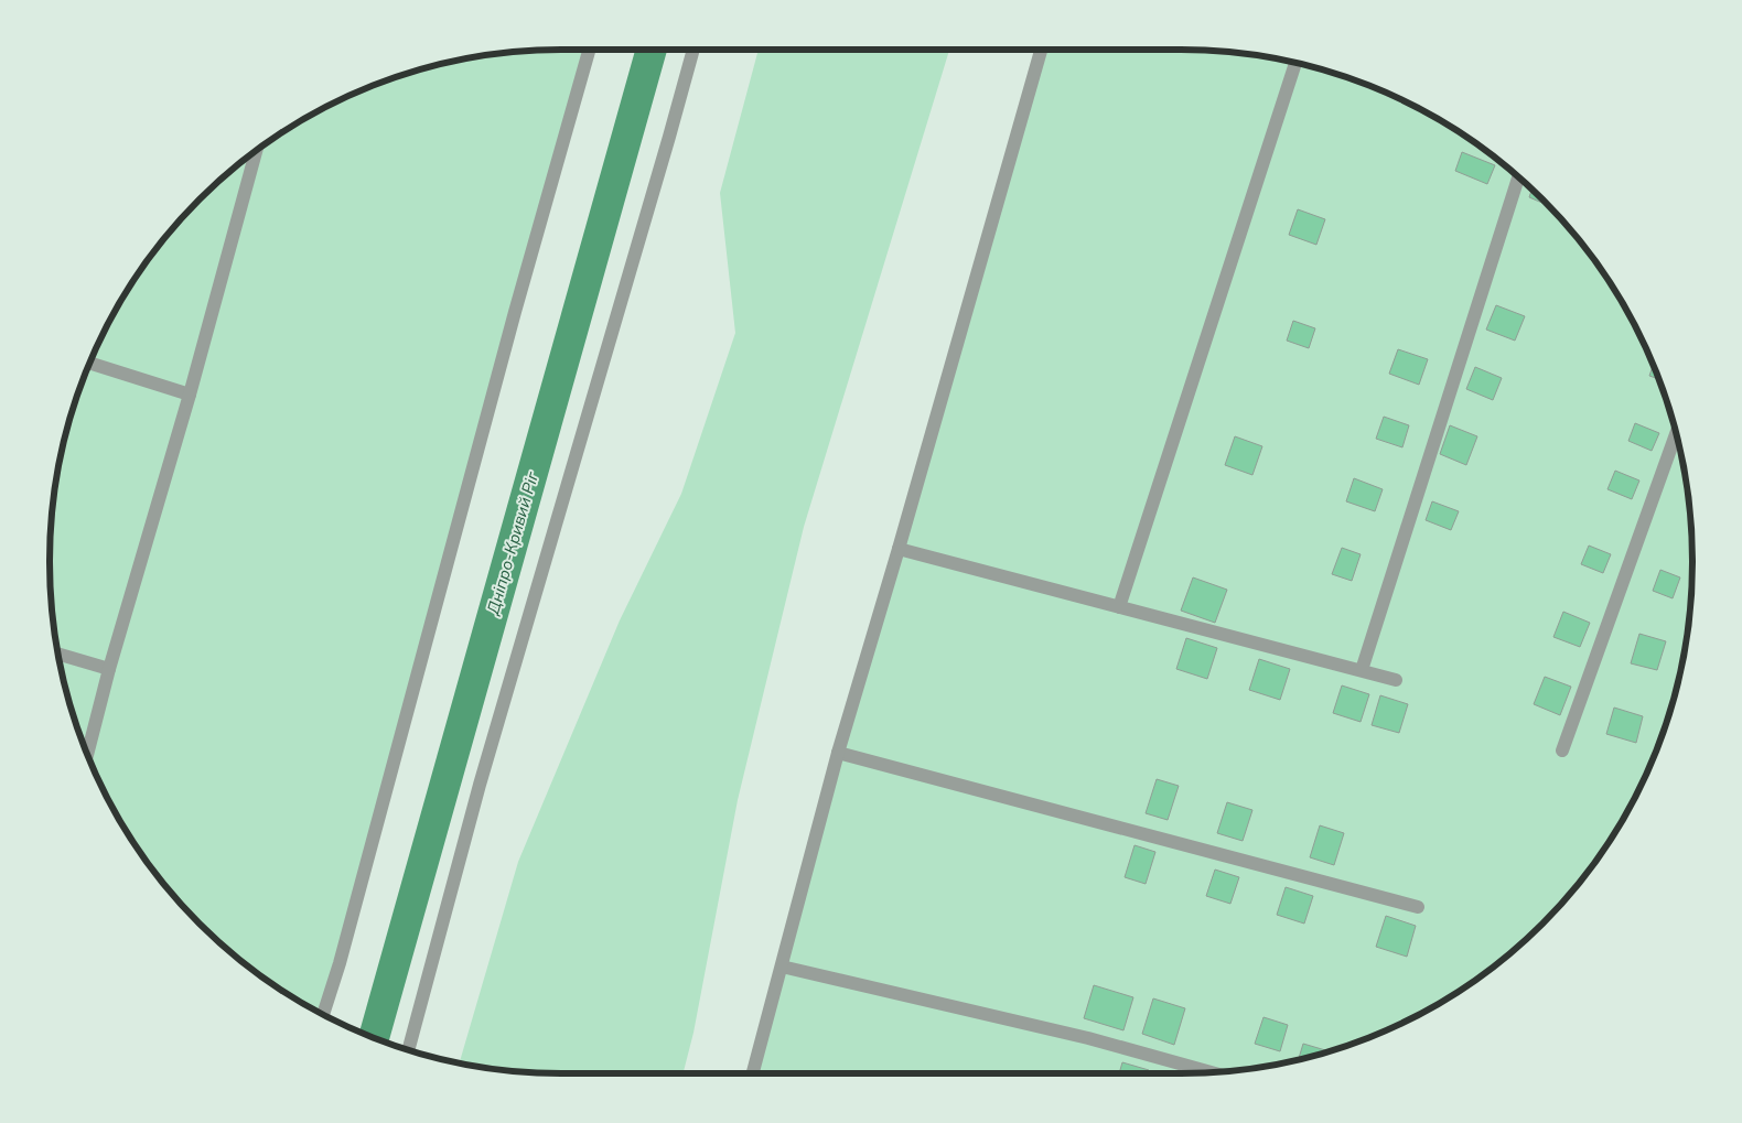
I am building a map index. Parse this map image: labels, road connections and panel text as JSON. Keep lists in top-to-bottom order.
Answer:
{
  "water": ["Дніпро-Кривий Ріг"]
}
